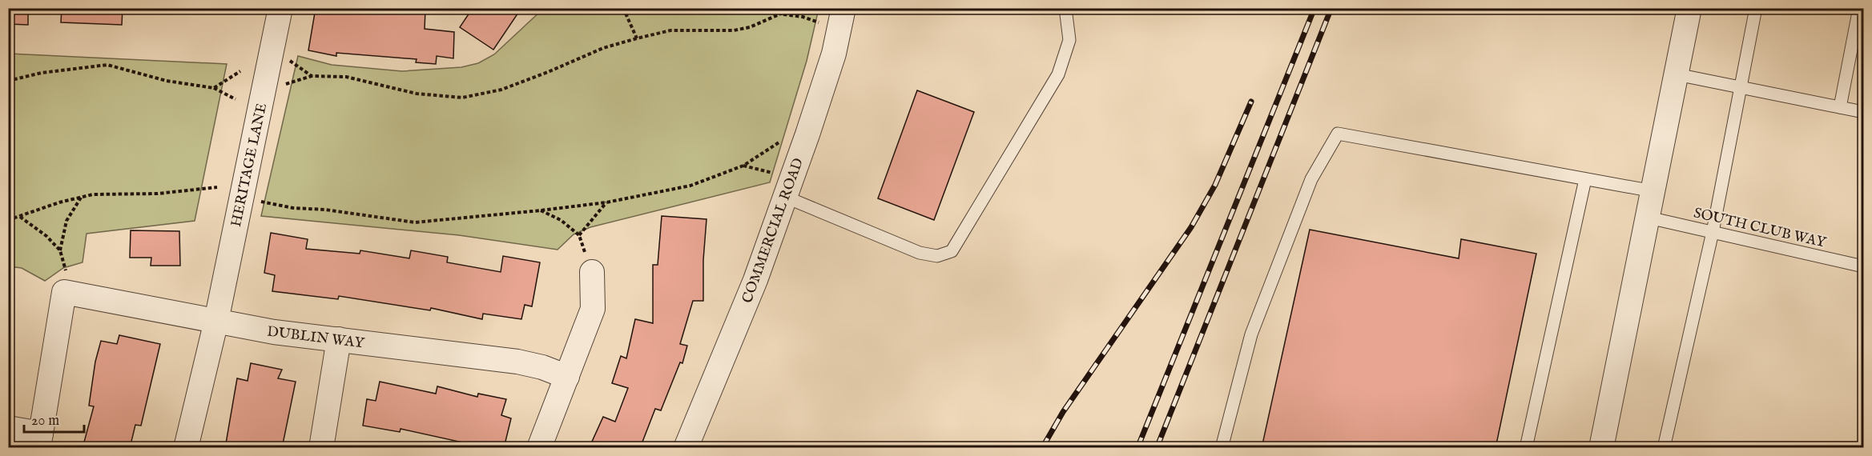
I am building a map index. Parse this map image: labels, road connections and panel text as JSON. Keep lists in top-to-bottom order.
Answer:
{
  "streets": {
    "street": ["HERITAGE LANE", "COMMERCIAL ROAD", "DUBLIN WAY"],
    "lane": ["SOUTH CLUB WAY"]
  },
  "crossings": [
    ["HERITAGE LANE", "DUBLIN WAY"]
  ],
  "scale_bar": "20 m"
}
